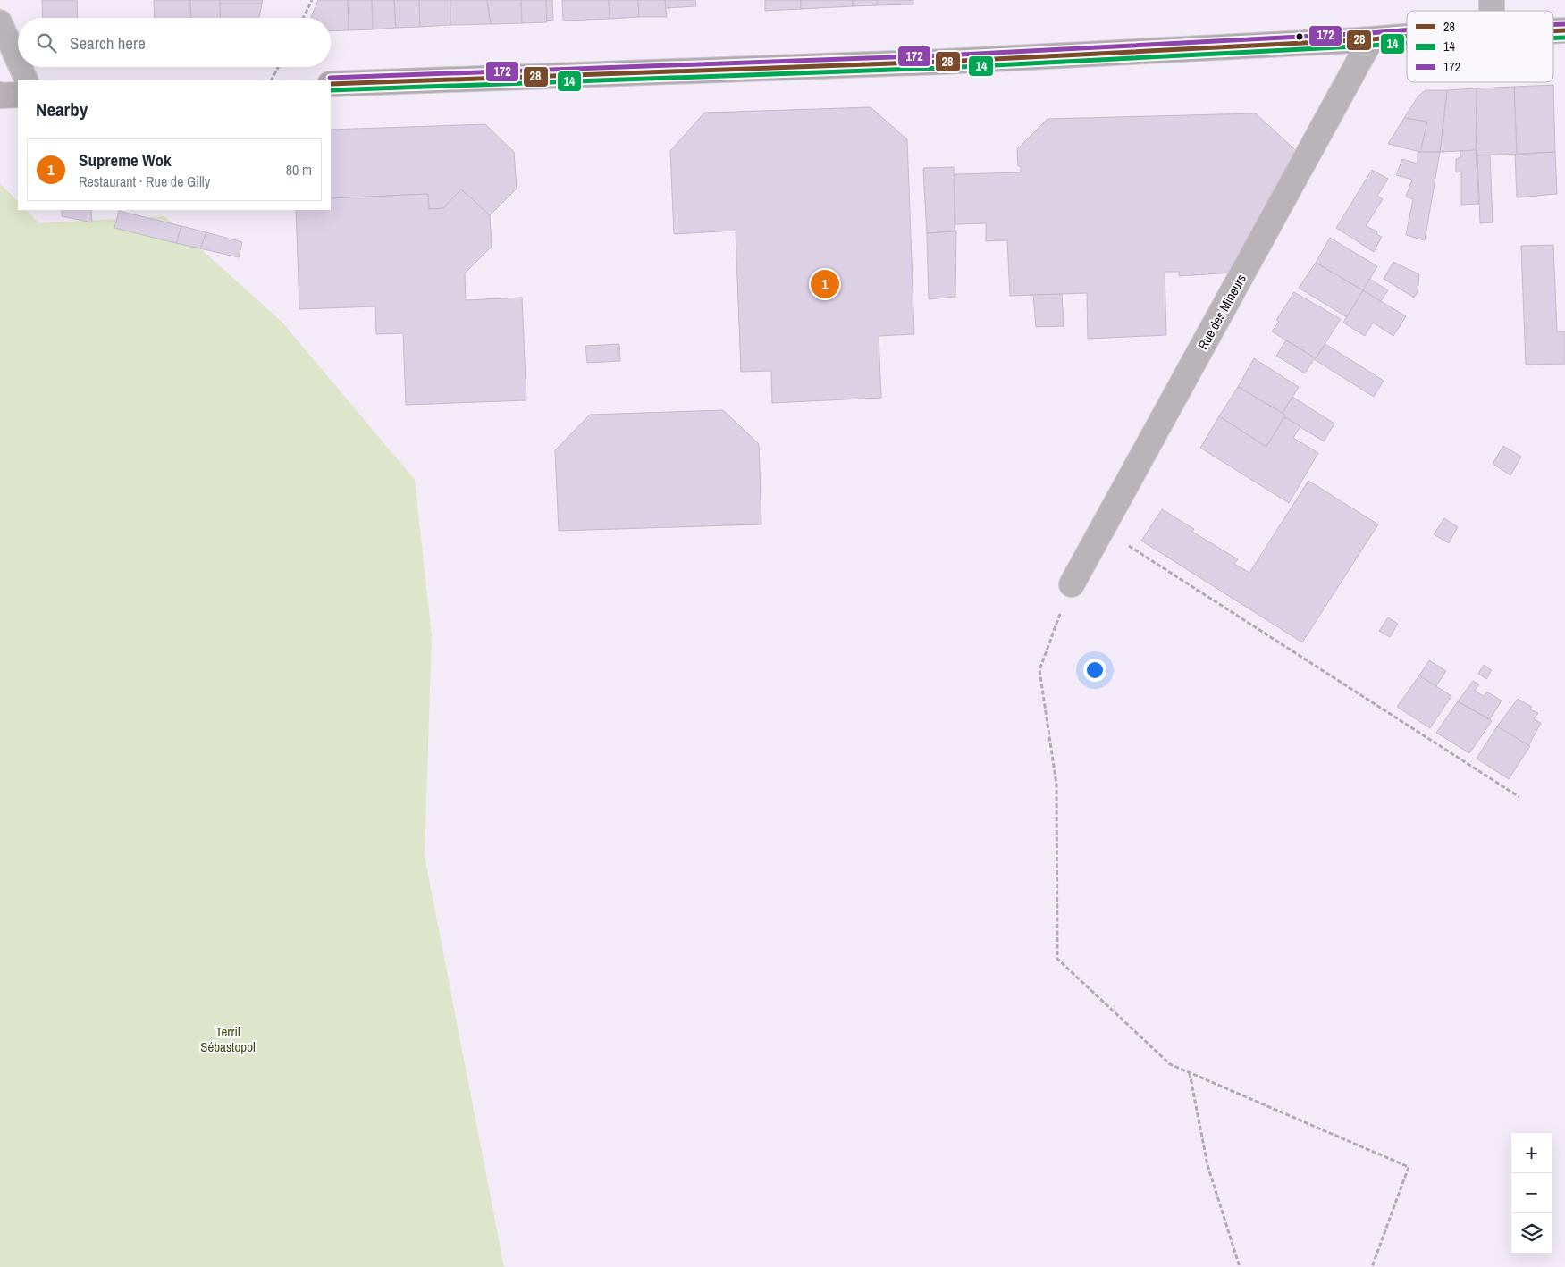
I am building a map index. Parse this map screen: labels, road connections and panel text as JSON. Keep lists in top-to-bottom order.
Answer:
{
  "streets": {
    "street": ["Rue des Mineurs"]
  },
  "parks": ["Terril Sébastopol"],
  "lines": ["transit line 172", "transit line 28", "transit line 14"],
  "legend": ["28", "14", "172"],
  "page": {
    "search": "Search here",
    "heading": "Nearby",
    "list": [
      {
        "mark": "1",
        "name": "Supreme Wok",
        "note": "Restaurant · Rue de Gilly",
        "value": "80 m"
      }
    ],
    "pins": "1",
    "map_buttons": ["+", "−"]
  }
}
